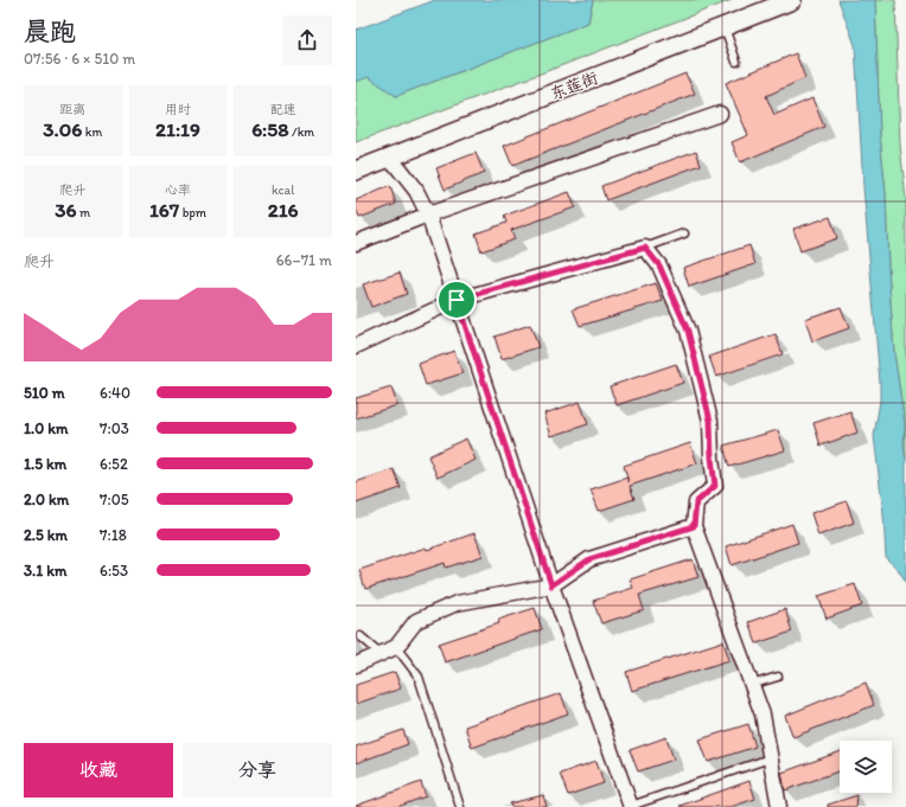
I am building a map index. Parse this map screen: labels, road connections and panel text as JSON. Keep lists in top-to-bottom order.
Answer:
{
  "streets": {
    "street": ["东莲街"]
  },
  "page": {
    "heading": ["晨跑", "07:56 · 6 × 510 m"],
    "stats": [
      ["距离", "3.06 km"],
      ["用时", "21:19"],
      ["配速", "6:58 /km"],
      ["爬升", "36 m"],
      ["心率", "167 bpm"],
      ["kcal", "216"]
    ],
    "chart": ["爬升", "66–71 m"],
    "list": [
      {
        "name": "510 m",
        "note": "6:40"
      },
      {
        "name": "1.0 km",
        "note": "7:03"
      },
      {
        "name": "1.5 km",
        "note": "6:52"
      },
      {
        "name": "2.0 km",
        "note": "7:05"
      },
      {
        "name": "2.5 km",
        "note": "7:18"
      },
      {
        "name": "3.1 km",
        "note": "6:53"
      }
    ],
    "buttons": ["收藏", "分享"]
  }
}
